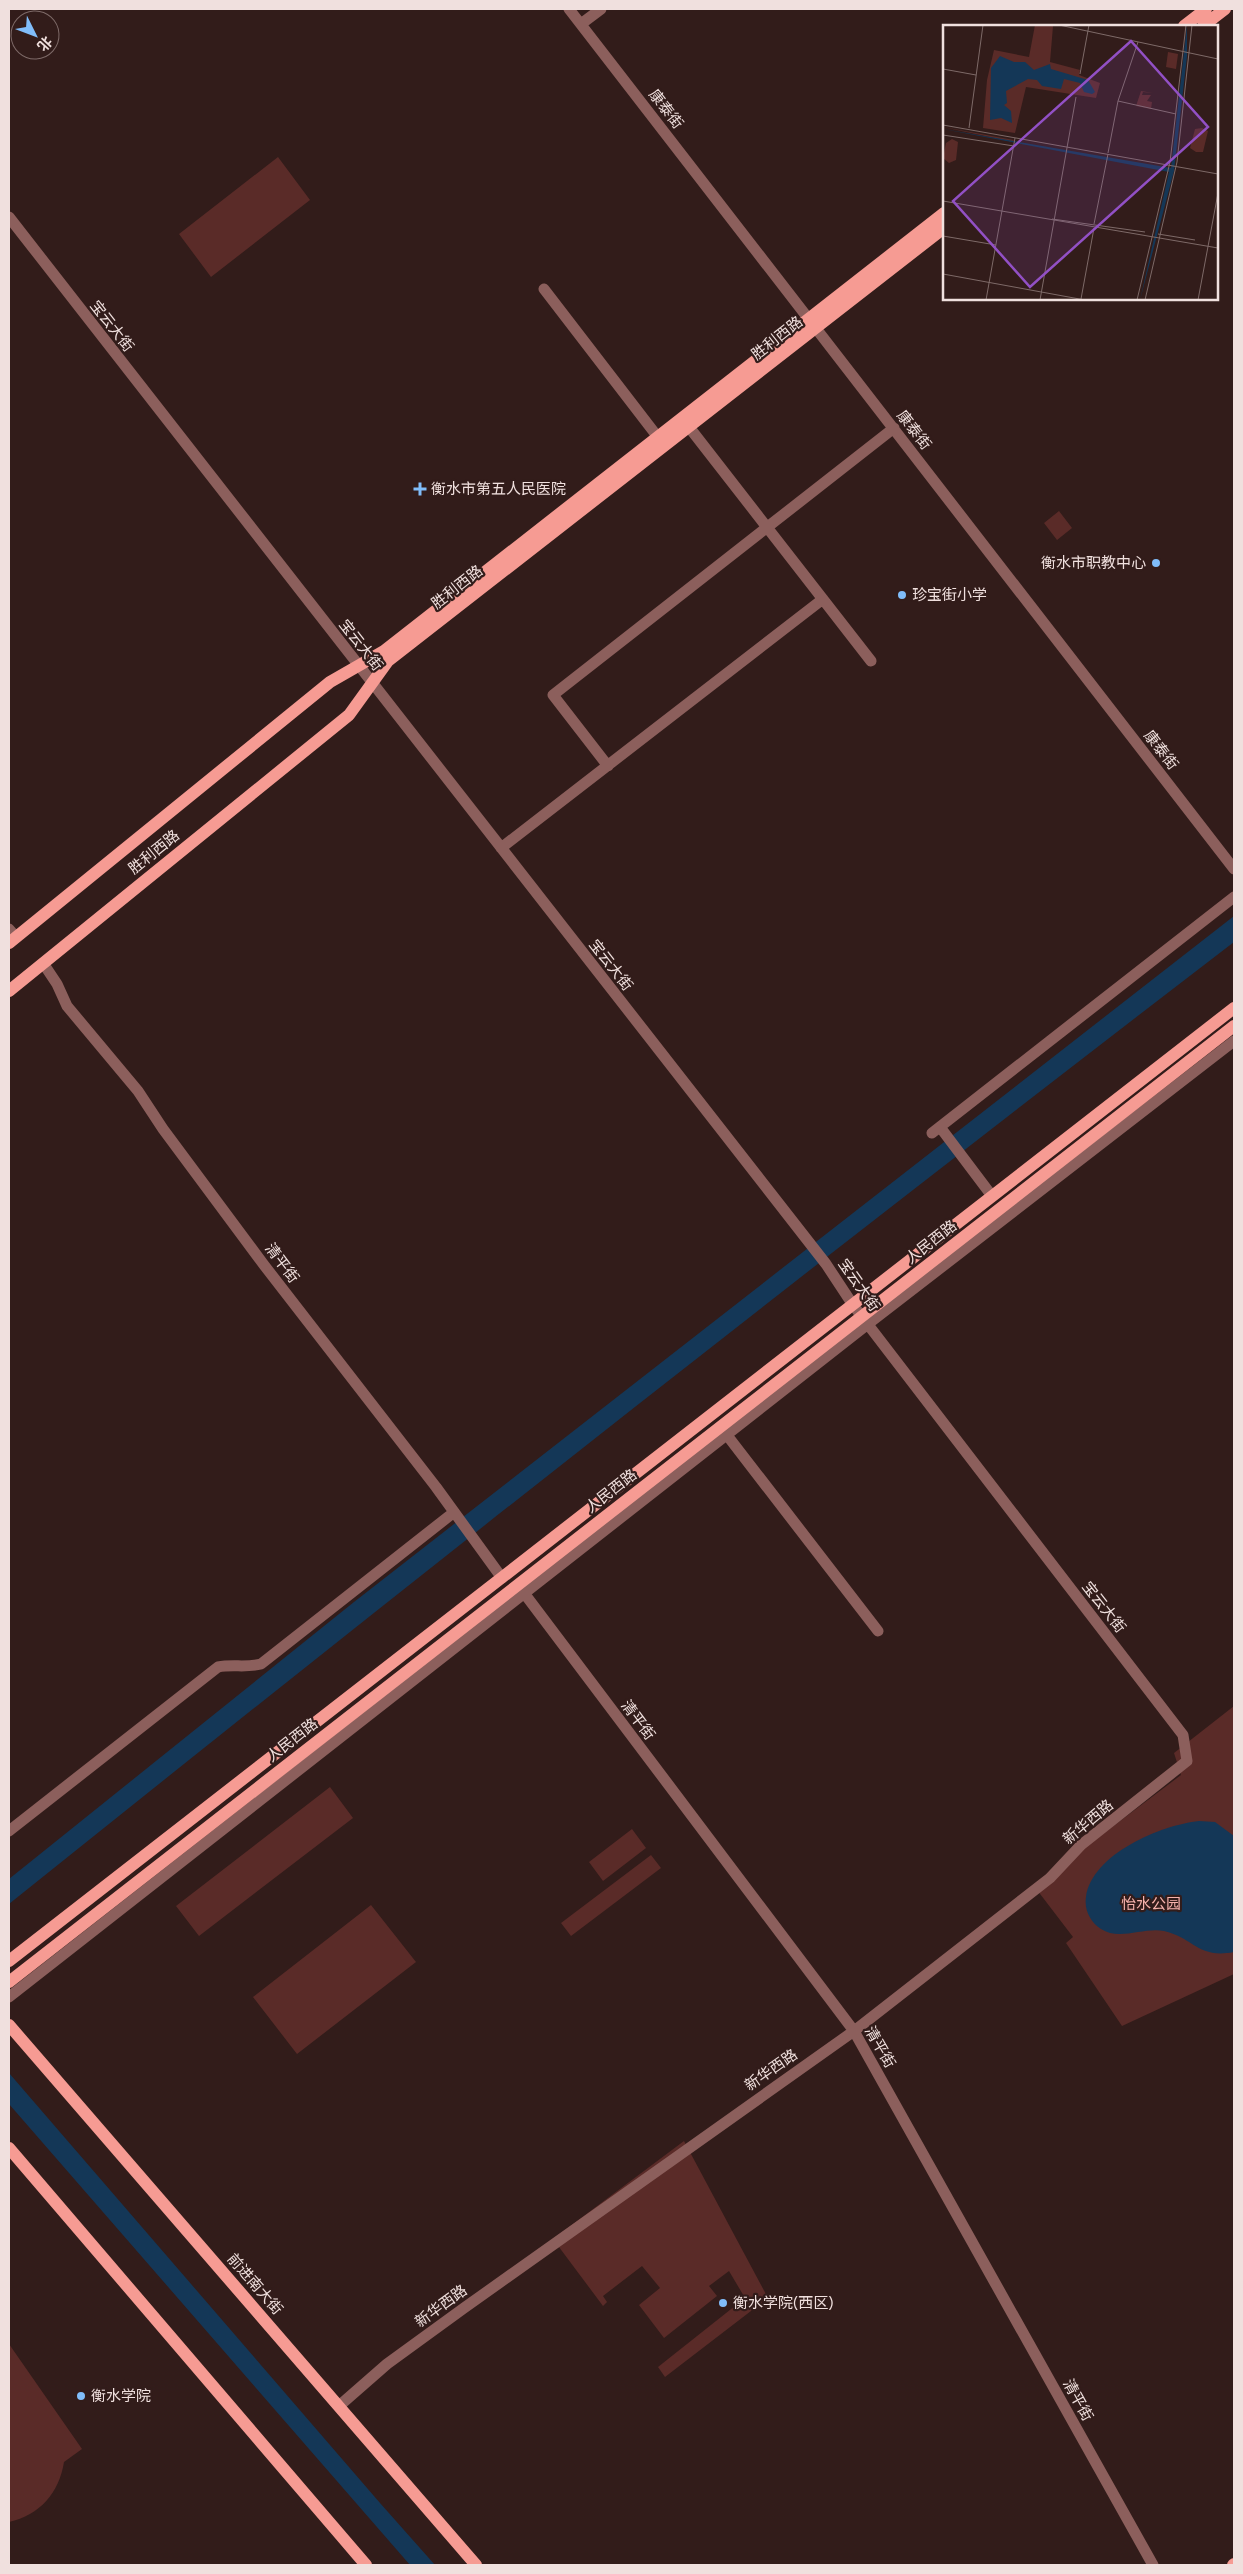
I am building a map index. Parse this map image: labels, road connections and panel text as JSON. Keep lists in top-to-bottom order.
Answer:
{
  "streets": {
    "main road": ["胜利西路", "人民西路", "前进南大街"],
    "street": [
      "康泰街",
      "宝云大街",
      "清平街",
      "新华西路"
    ]
  },
  "crossings": [
    ["康泰街", "胜利西路"],
    ["宝云大街", "胜利西路"],
    ["宝云大街", "人民西路"],
    ["宝云大街", "新华西路"],
    ["胜利西路", "清平街"],
    ["人民西路", "清平街"],
    ["清平街", "新华西路"],
    ["新华西路", "前进南大街"]
  ],
  "parks": ["怡水公园"],
  "places": {
    "health": ["衡水市第五人民医院"],
    "other": [
      "衡水市职教中心",
      "珍宝街小学",
      "衡水学院(西区)",
      "衡水学院"
    ]
  },
  "north": "bottom right"
}
